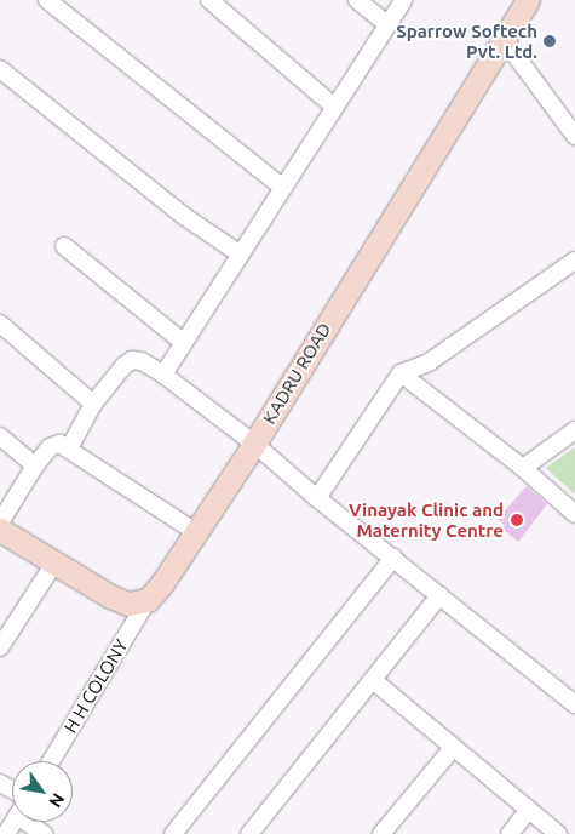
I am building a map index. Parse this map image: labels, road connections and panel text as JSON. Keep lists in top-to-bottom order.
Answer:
{
  "streets": {
    "main road": ["KADRU ROAD"],
    "street": ["H H COLONY"]
  },
  "crossings": [
    ["KADRU ROAD", "H H COLONY"]
  ],
  "places": ["Sparrow Softech Pvt. Ltd.", "Vinayak Clinic and Maternity Centre"],
  "north": "bottom right"
}
